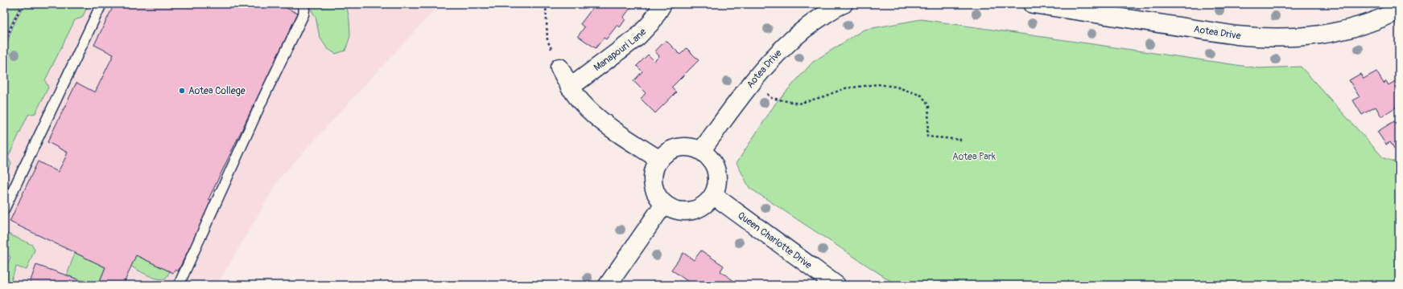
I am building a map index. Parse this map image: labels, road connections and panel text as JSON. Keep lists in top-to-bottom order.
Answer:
{
  "streets": {
    "street": ["Aotea Drive", "Manapouri Lane", "Queen Charlotte Drive"]
  },
  "crossings": [
    ["Aotea Drive", "Queen Charlotte Drive"]
  ],
  "parks": ["Aotea Park"],
  "places": ["Aotea College"]
}
